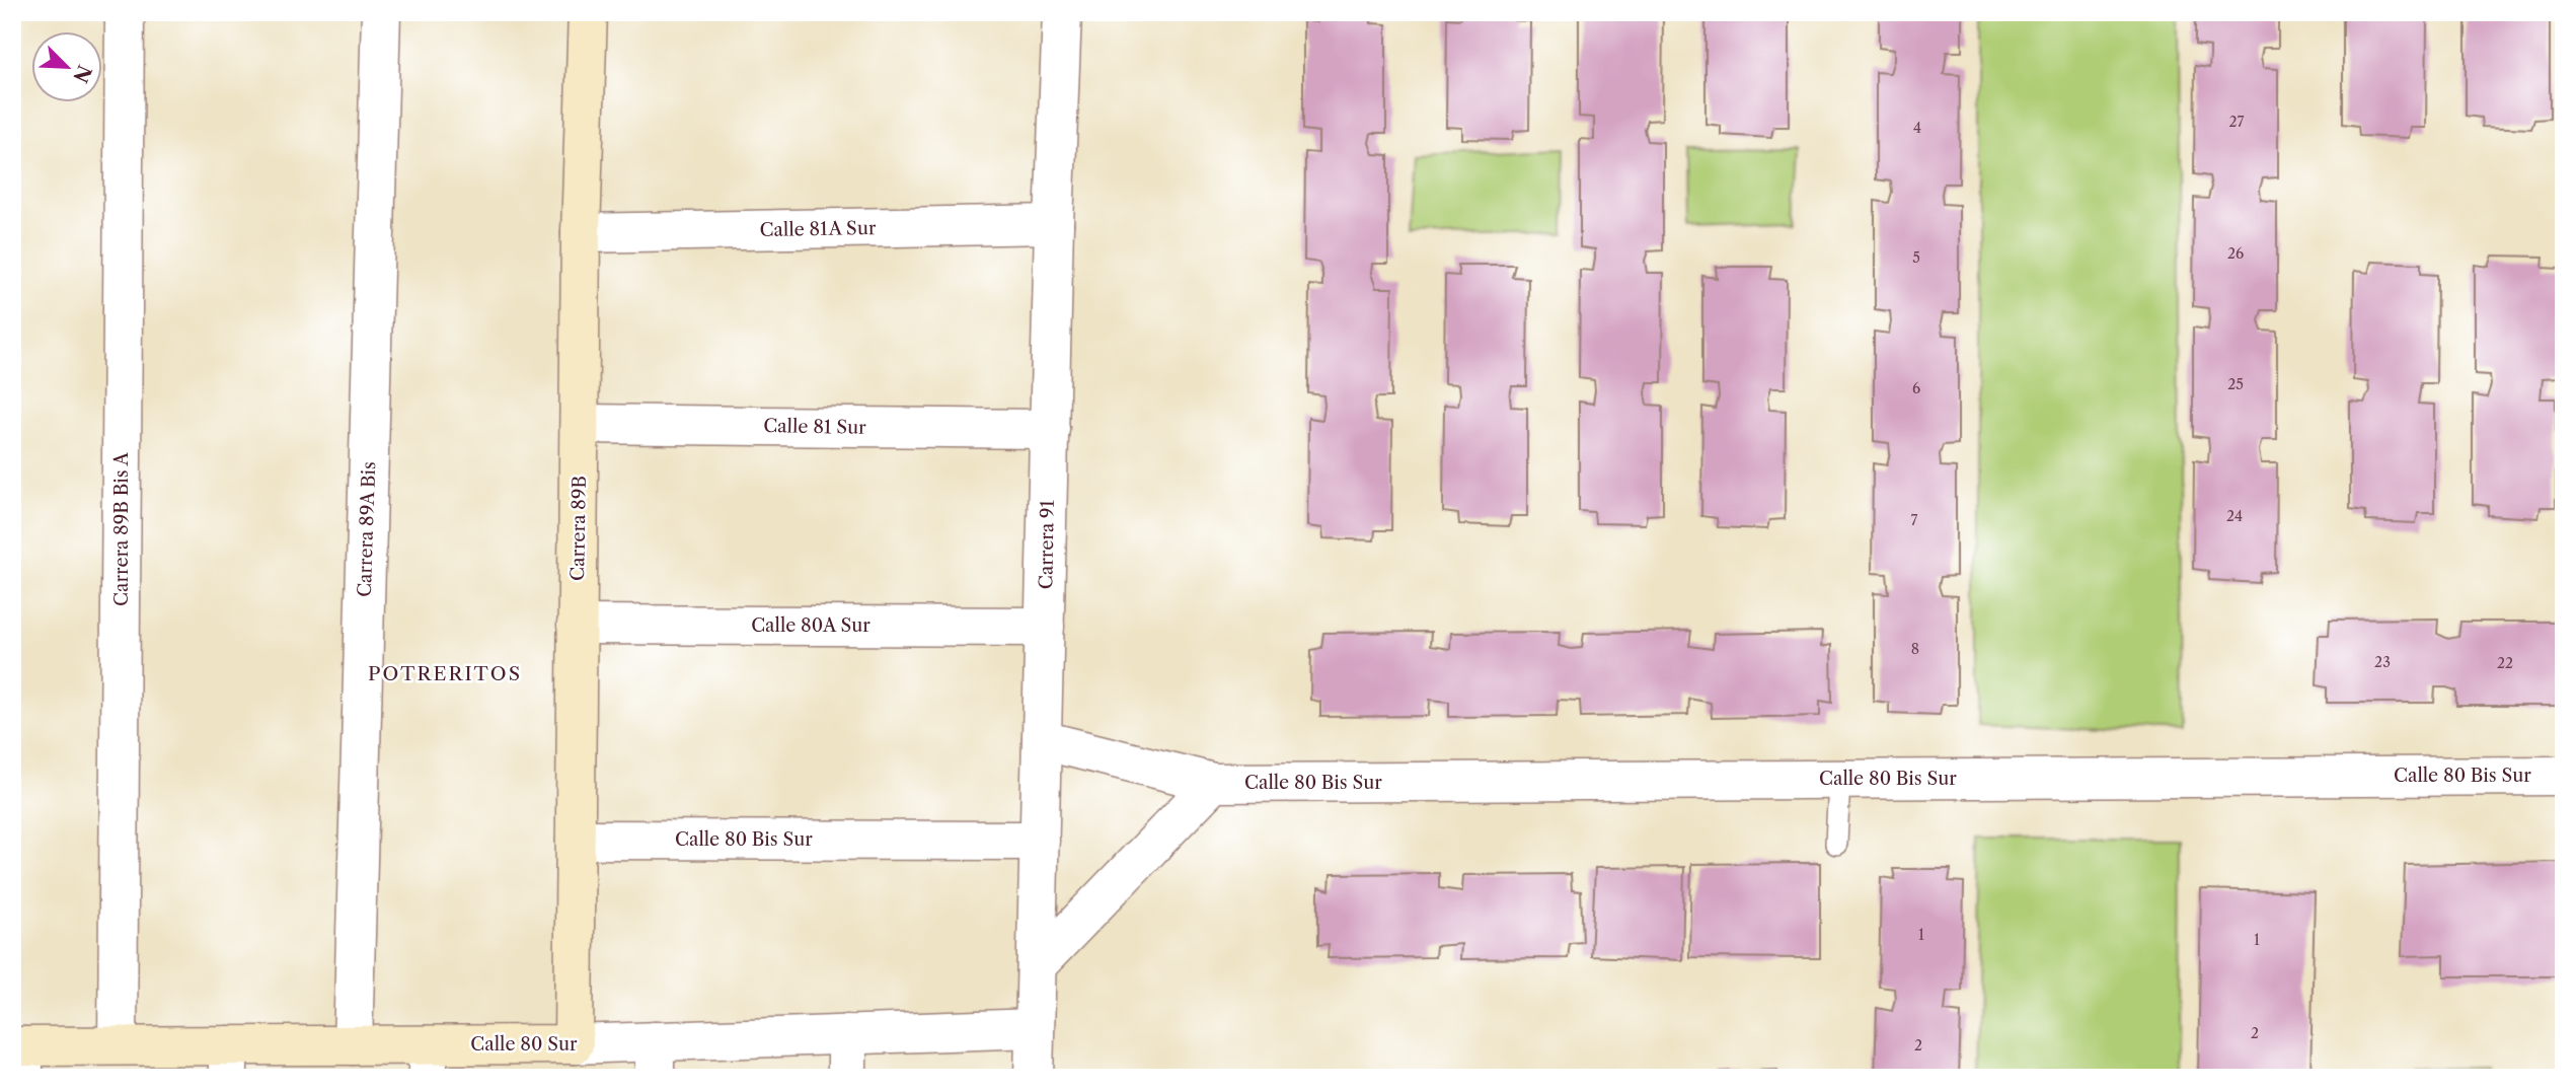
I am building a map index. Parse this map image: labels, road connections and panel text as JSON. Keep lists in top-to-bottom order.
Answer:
{
  "streets": {
    "street": [
      "Calle 81A Sur",
      "Calle 81 Sur",
      "Carrera 89B",
      "Carrera 89B Bis A",
      "Carrera 89A Bis",
      "Carrera 91",
      "Calle 80A Sur",
      "Calle 80 Bis Sur",
      "Calle 80 Sur"
    ]
  },
  "crossings": [
    ["Calle 81A Sur", "Carrera 89B"],
    ["Calle 81A Sur", "Carrera 91"],
    ["Calle 81 Sur", "Carrera 89B"],
    ["Calle 81 Sur", "Carrera 91"],
    ["Carrera 89B", "Calle 80A Sur"],
    ["Carrera 89B", "Calle 80 Bis Sur"],
    ["Carrera 89B", "Calle 80 Sur"],
    ["Carrera 89B Bis A", "Calle 80 Sur"],
    ["Carrera 89A Bis", "Calle 80 Sur"],
    ["Carrera 91", "Calle 80A Sur"],
    ["Carrera 91", "Calle 80 Bis Sur"],
    ["Carrera 91", "Calle 80 Sur"]
  ],
  "districts": ["POTRERITOS"],
  "house_numbers": [
    "27",
    "4",
    "26",
    "5",
    "25",
    "6",
    "24",
    "7",
    "8",
    "23",
    "22",
    "1",
    "1",
    "2",
    "2"
  ],
  "north": "bottom right"
}
